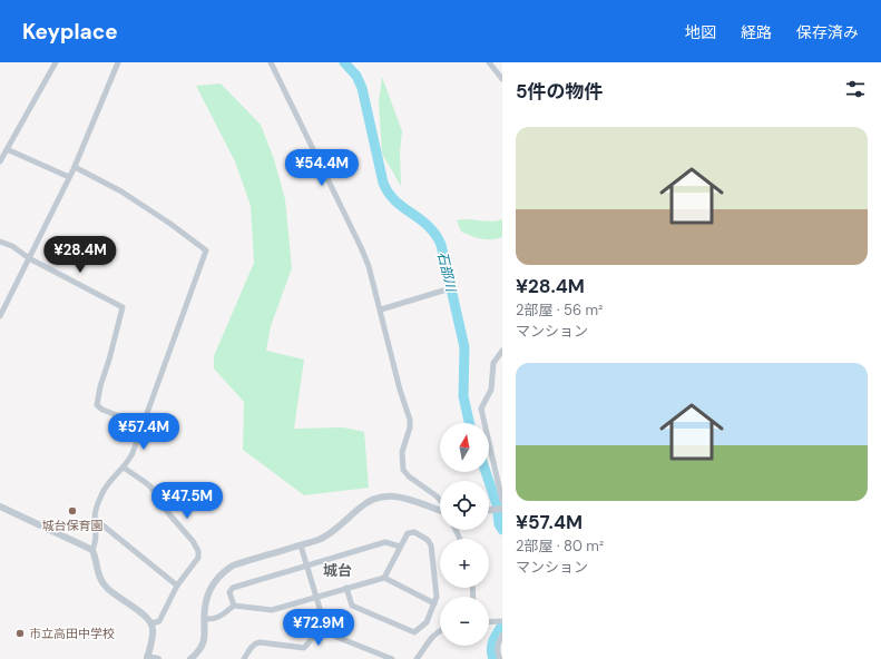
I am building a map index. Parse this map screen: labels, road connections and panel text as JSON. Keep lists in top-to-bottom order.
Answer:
{
  "districts": ["城台"],
  "water": ["石部川"],
  "places": ["城台保育園", "市立高田中学校"],
  "north": "top",
  "page": {
    "header": "Keyplace",
    "nav": ["地図", "経路", "保存済み"],
    "heading": "5件の物件",
    "list": [
      {
        "name": "¥28.4M",
        "note": "2部屋 · 56 m² · マンション"
      },
      {
        "name": "¥57.4M",
        "note": "2部屋 · 80 m² · マンション"
      }
    ],
    "price": [
      "¥54.4M",
      "¥28.4M",
      "¥57.4M",
      "¥47.5M",
      "¥72.9M"
    ],
    "map_buttons": ["+", "−"]
  }
}
